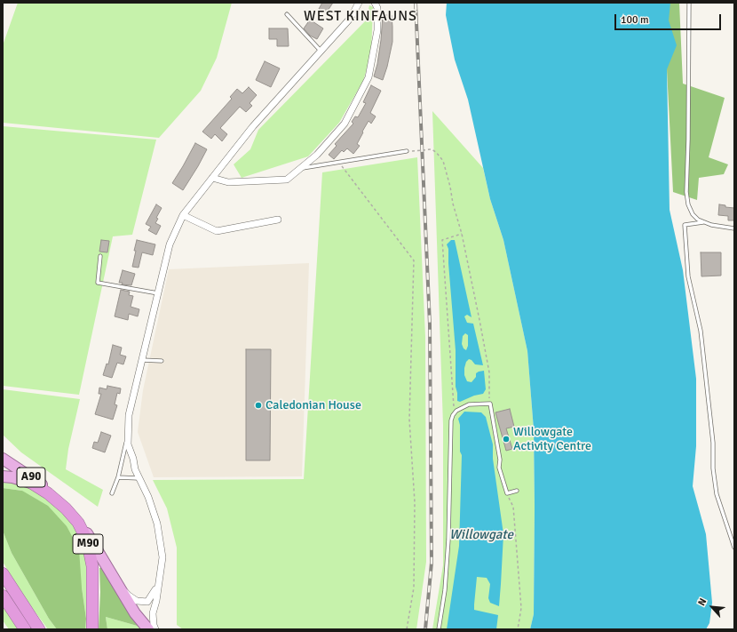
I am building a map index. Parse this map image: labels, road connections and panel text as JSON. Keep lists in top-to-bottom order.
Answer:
{
  "streets": {
    "highway": ["A90", "M90"]
  },
  "districts": ["WEST KINFAUNS"],
  "water": ["Willowgate"],
  "places": ["Caledonian House", "Willowgate Activity Centre"],
  "scale_bar": "100 m",
  "north": "top left"
}
